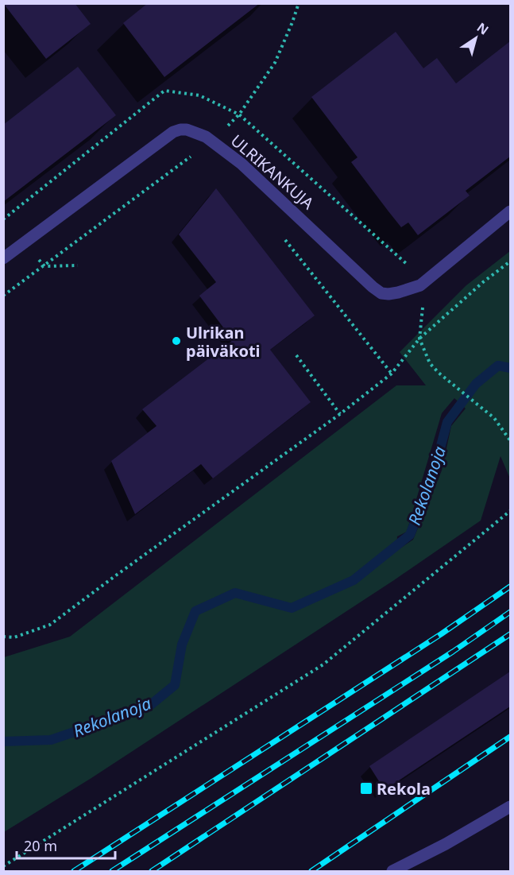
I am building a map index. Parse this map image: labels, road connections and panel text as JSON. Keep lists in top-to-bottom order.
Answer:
{
  "streets": {
    "street": ["ULRIKANKUJA"]
  },
  "water": ["Rekolanoja"],
  "places": {
    "other": ["Ulrikan päiväkoti"],
    "transit": ["Rekola"]
  },
  "scale_bar": "20 m",
  "north": "top right"
}
